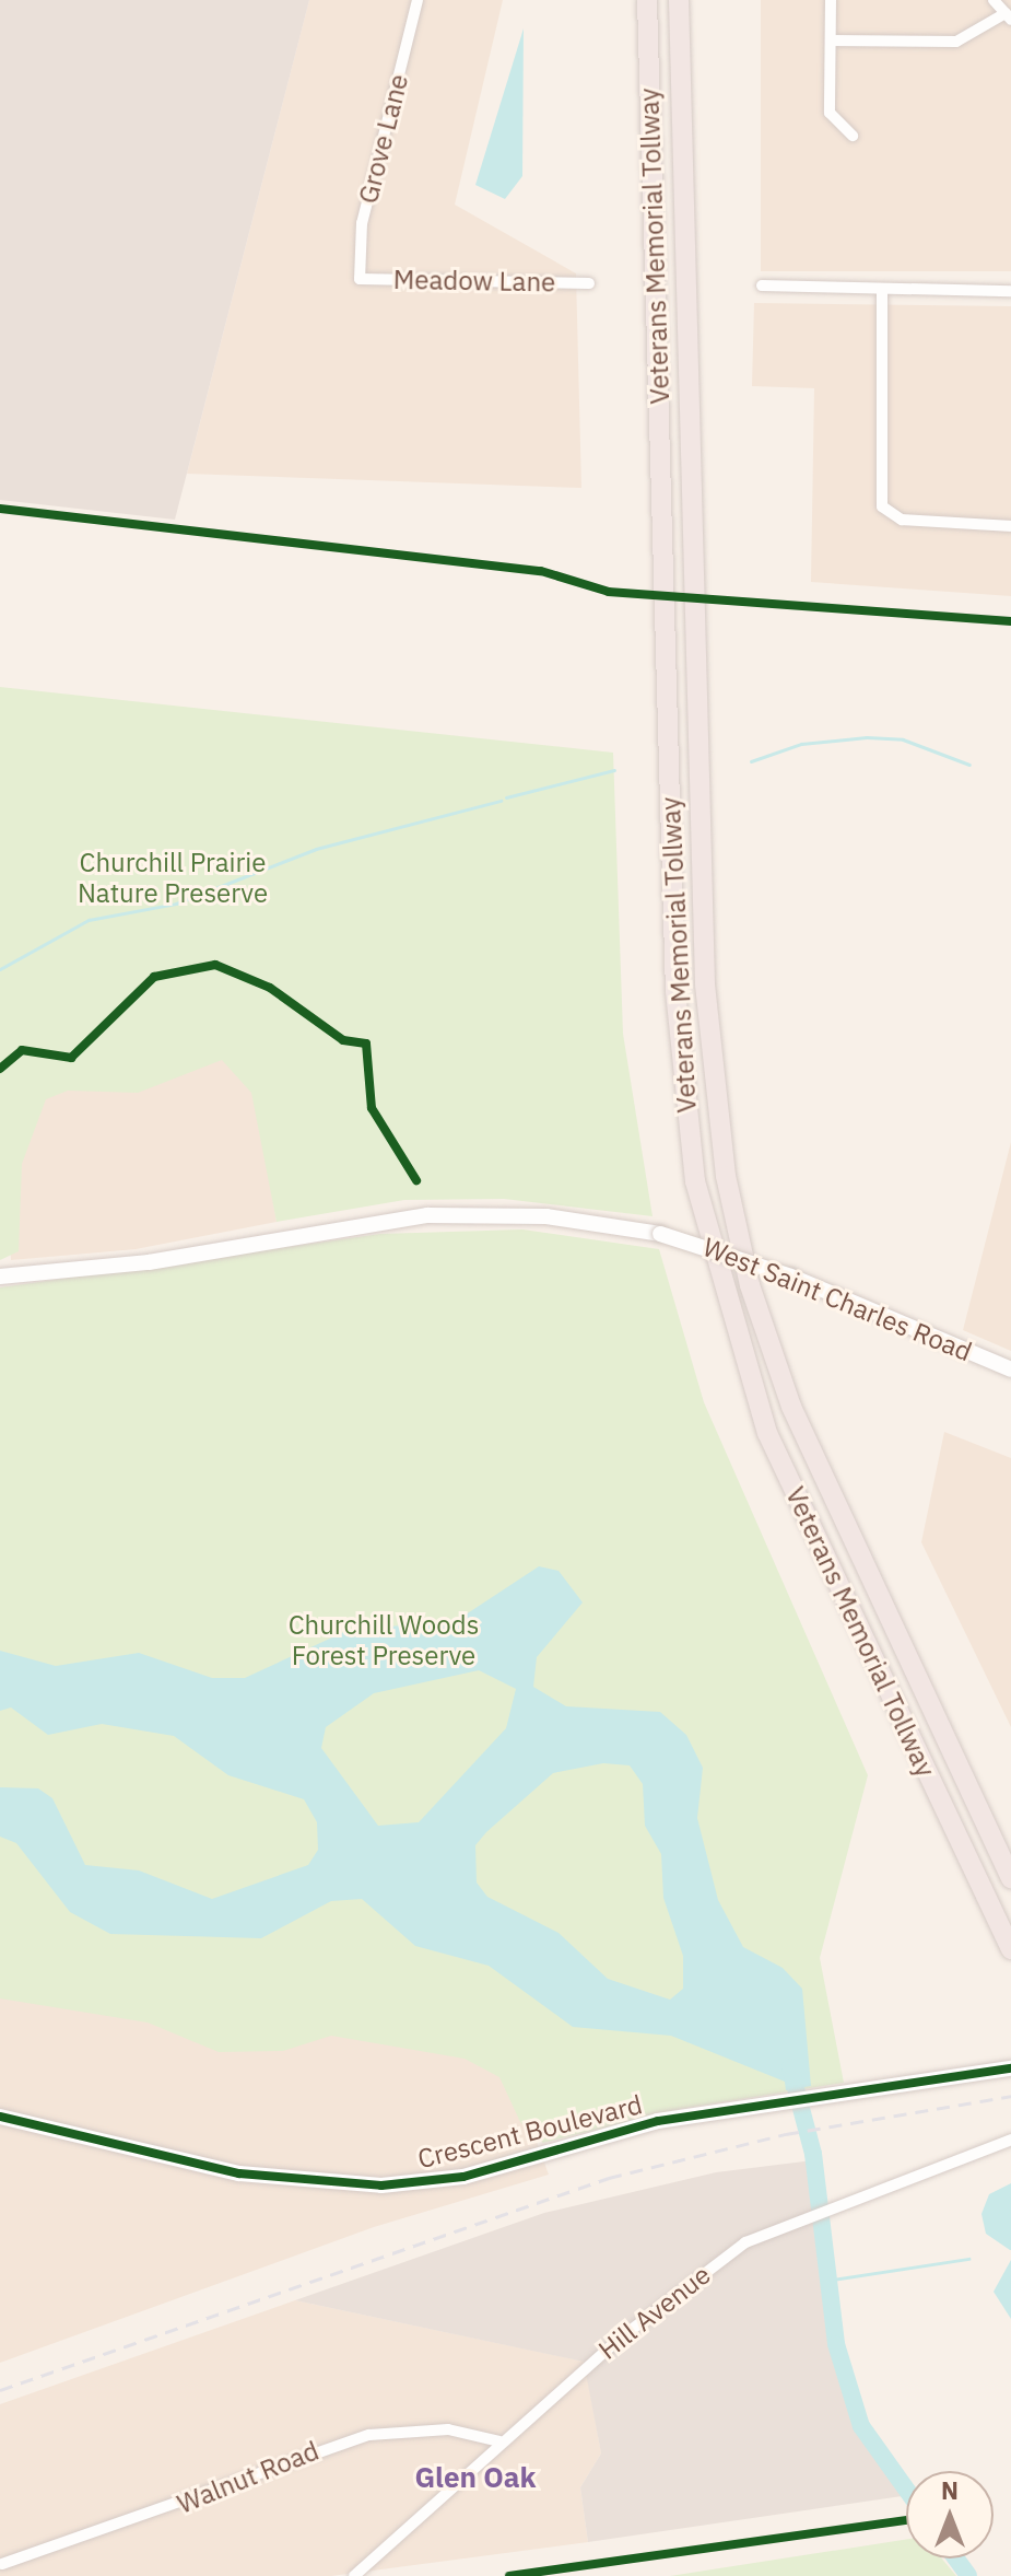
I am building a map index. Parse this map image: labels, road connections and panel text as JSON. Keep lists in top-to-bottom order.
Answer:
{
  "streets": {
    "highway": ["Veterans Memorial Tollway"],
    "main road": ["West Saint Charles Road", "Crescent Boulevard"],
    "street": [
      "Grove Lane",
      "Meadow Lane",
      "Hill Avenue",
      "Walnut Road"
    ]
  },
  "crossings": [
    ["Grove Lane", "Meadow Lane"],
    ["Hill Avenue", "Walnut Road"]
  ],
  "districts": ["Glen Oak"],
  "parks": ["Churchill Prairie Nature Preserve", "Churchill Woods Forest Preserve"],
  "north": "top"
}
